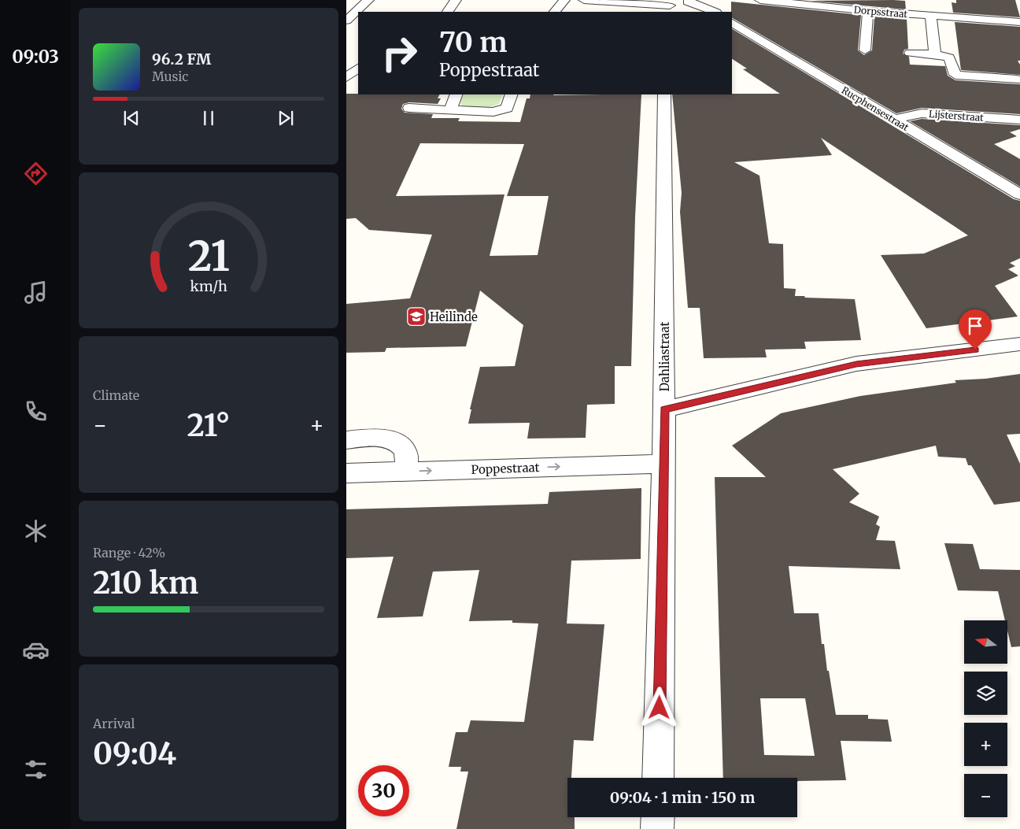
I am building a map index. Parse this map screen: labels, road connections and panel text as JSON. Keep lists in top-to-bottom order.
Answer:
{
  "streets": {
    "street": [
      "Dorpsstraat",
      "Rucphensestraat",
      "Lijsterstraat",
      "Dahliastraat",
      "Poppestraat"
    ]
  },
  "crossings": [
    ["Rucphensestraat", "Lijsterstraat"],
    ["Dahliastraat", "Poppestraat"]
  ],
  "one_way": ["Poppestraat"],
  "places": {
    "school or university": ["Heilinde"]
  },
  "north": "left",
  "page": {
    "tabs": "09:03",
    "turn": ["70 m", "Poppestraat"],
    "song": ["96.2 FM", "Music"],
    "tile": [
      "Climate",
      ["Range · 42%", "210 km"],
      ["Arrival", "09:04"]
    ],
    "heat": ["−", "21°", "+"],
    "map_buttons": ["+", "−"],
    "limit": "30",
    "trip": "09:04 · 1 min · 150 m",
    "gauge": ["21", "km/h"]
  }
}
